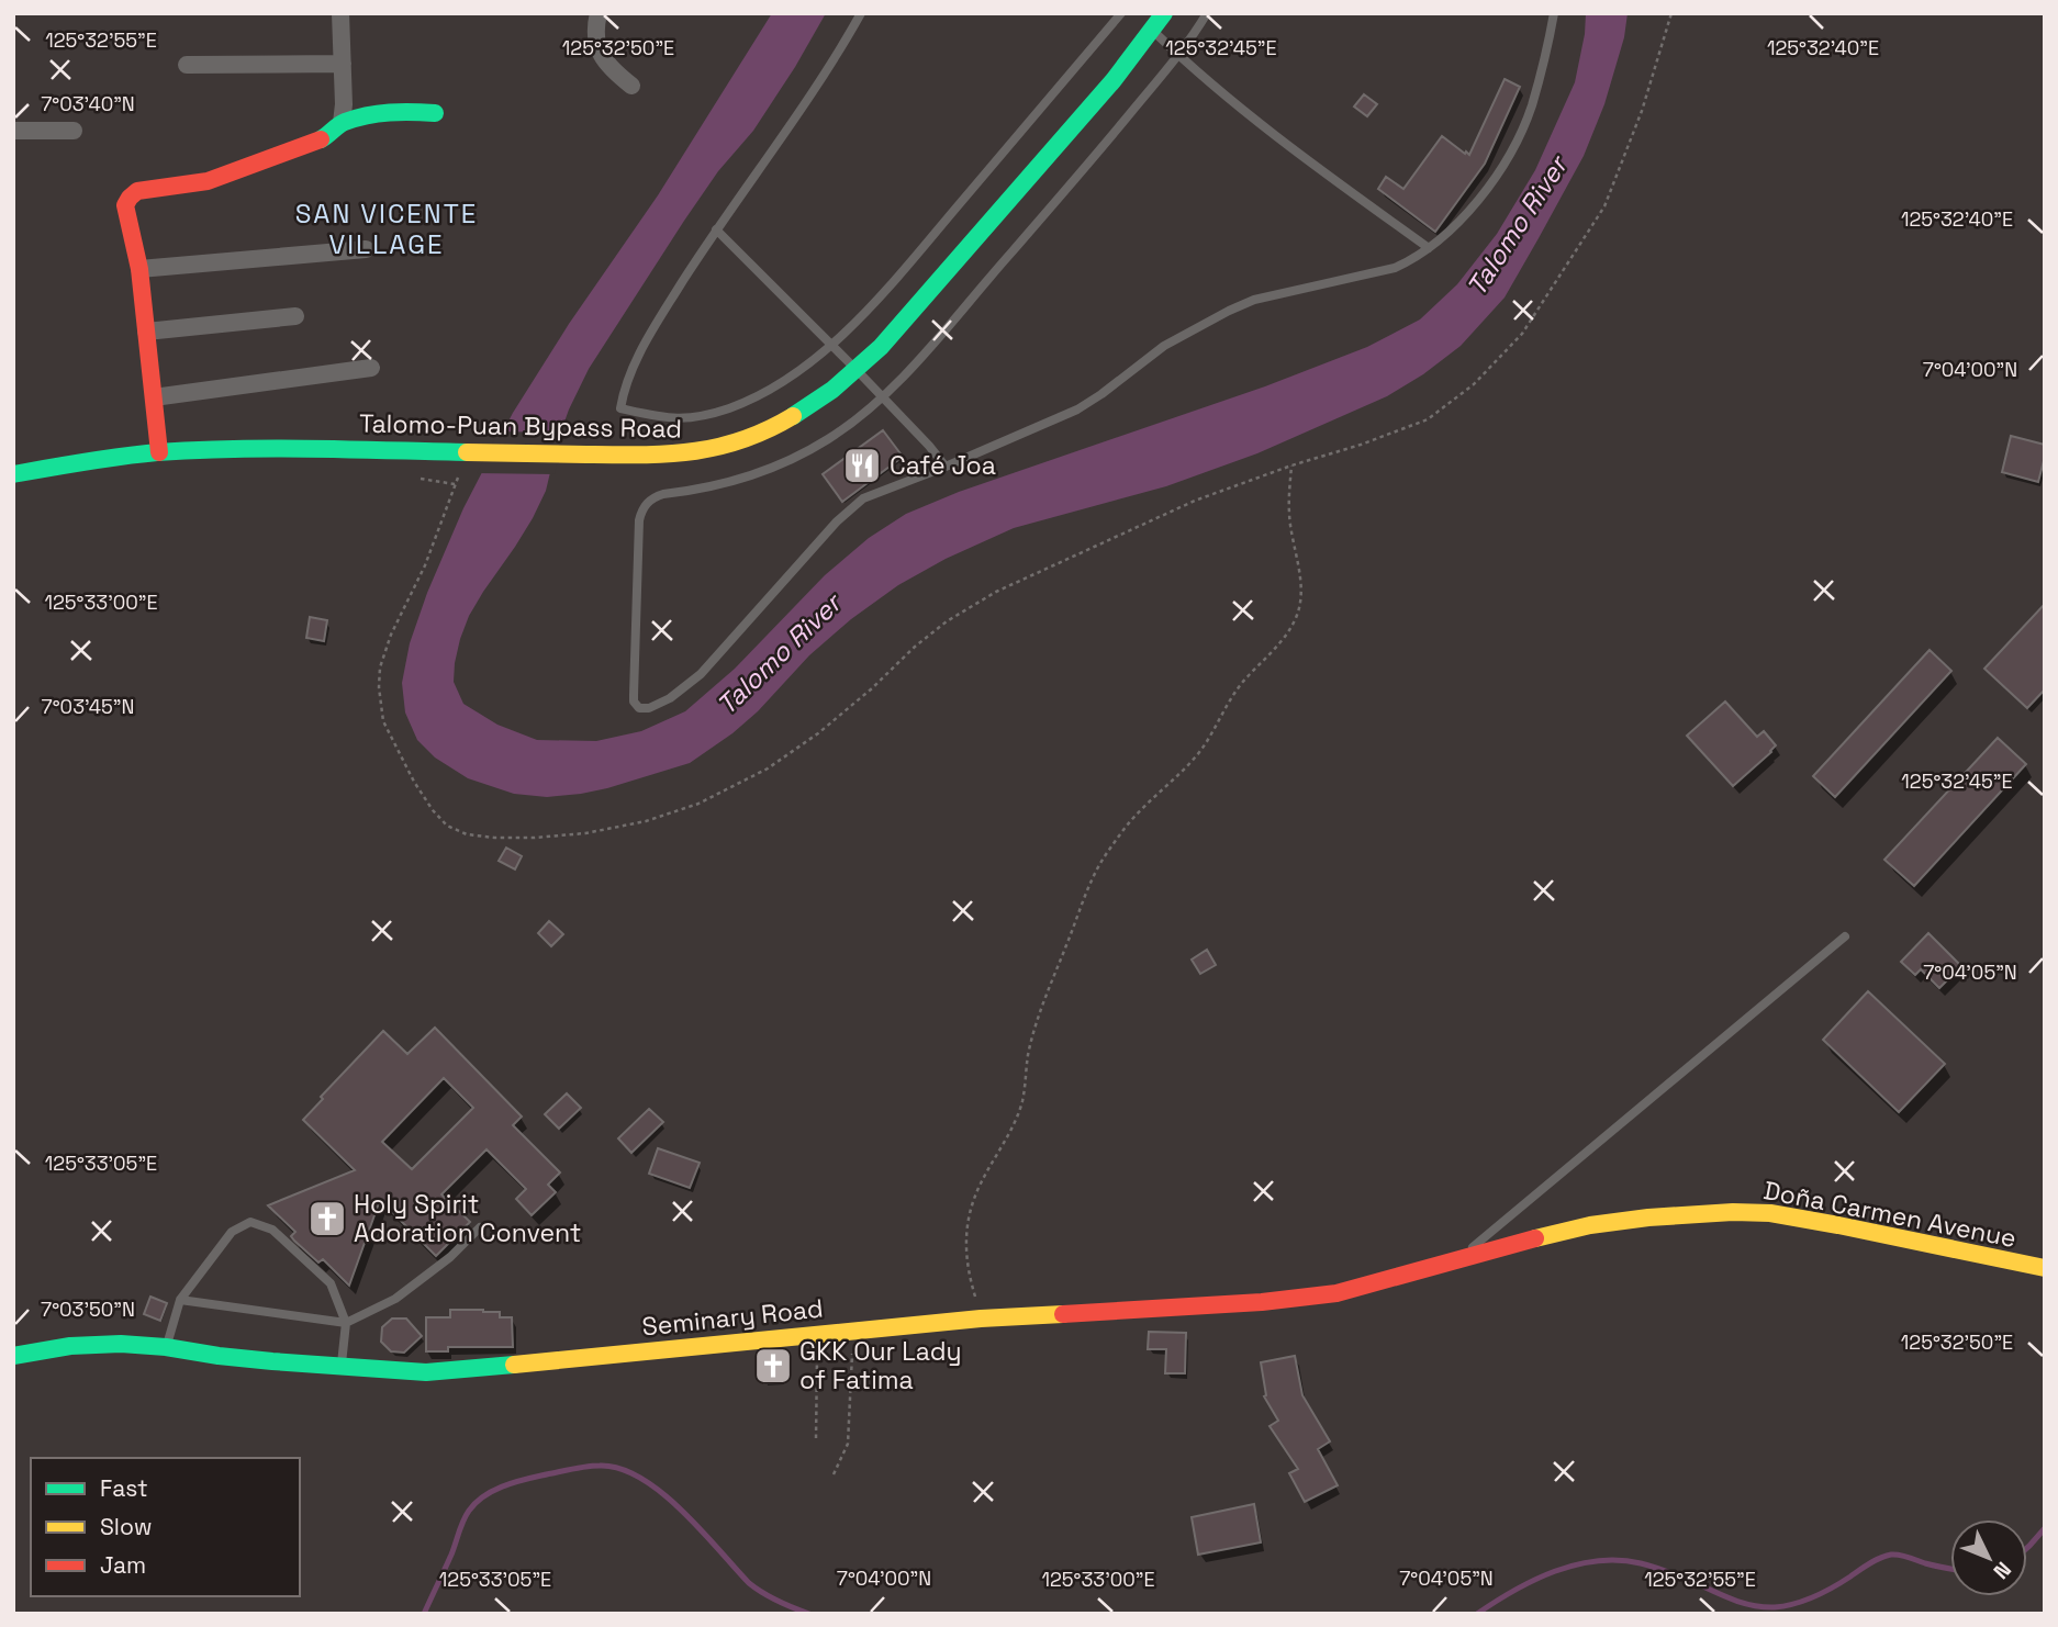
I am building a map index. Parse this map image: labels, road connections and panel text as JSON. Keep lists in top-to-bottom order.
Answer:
{
  "streets": {
    "main road": ["Talomo-Puan Bypass Road", "Doña Carmen Avenue", "Seminary Road"]
  },
  "crossings": [
    ["Doña Carmen Avenue", "Seminary Road"]
  ],
  "districts": ["SAN VICENTE VILLAGE"],
  "water": ["Talomo River"],
  "places": {
    "restaurant": ["Café Joa"],
    "church": ["Holy Spirit Adoration Convent", "GKK Our Lady of Fatima"]
  },
  "legend": ["Fast", "Slow", "Jam"],
  "north": "bottom right",
  "coordinates": [
    "125°32'55\"E",
    "125°32'45\"E",
    "125°32'50\"E",
    "125°32'40\"E",
    "7°03'40\"N",
    "7°04'00\"N",
    "125°33'00\"E",
    "7°03'45\"N",
    "7°04'05\"N",
    "125°33'05\"E",
    "7°03'50\"N"
  ]
}
